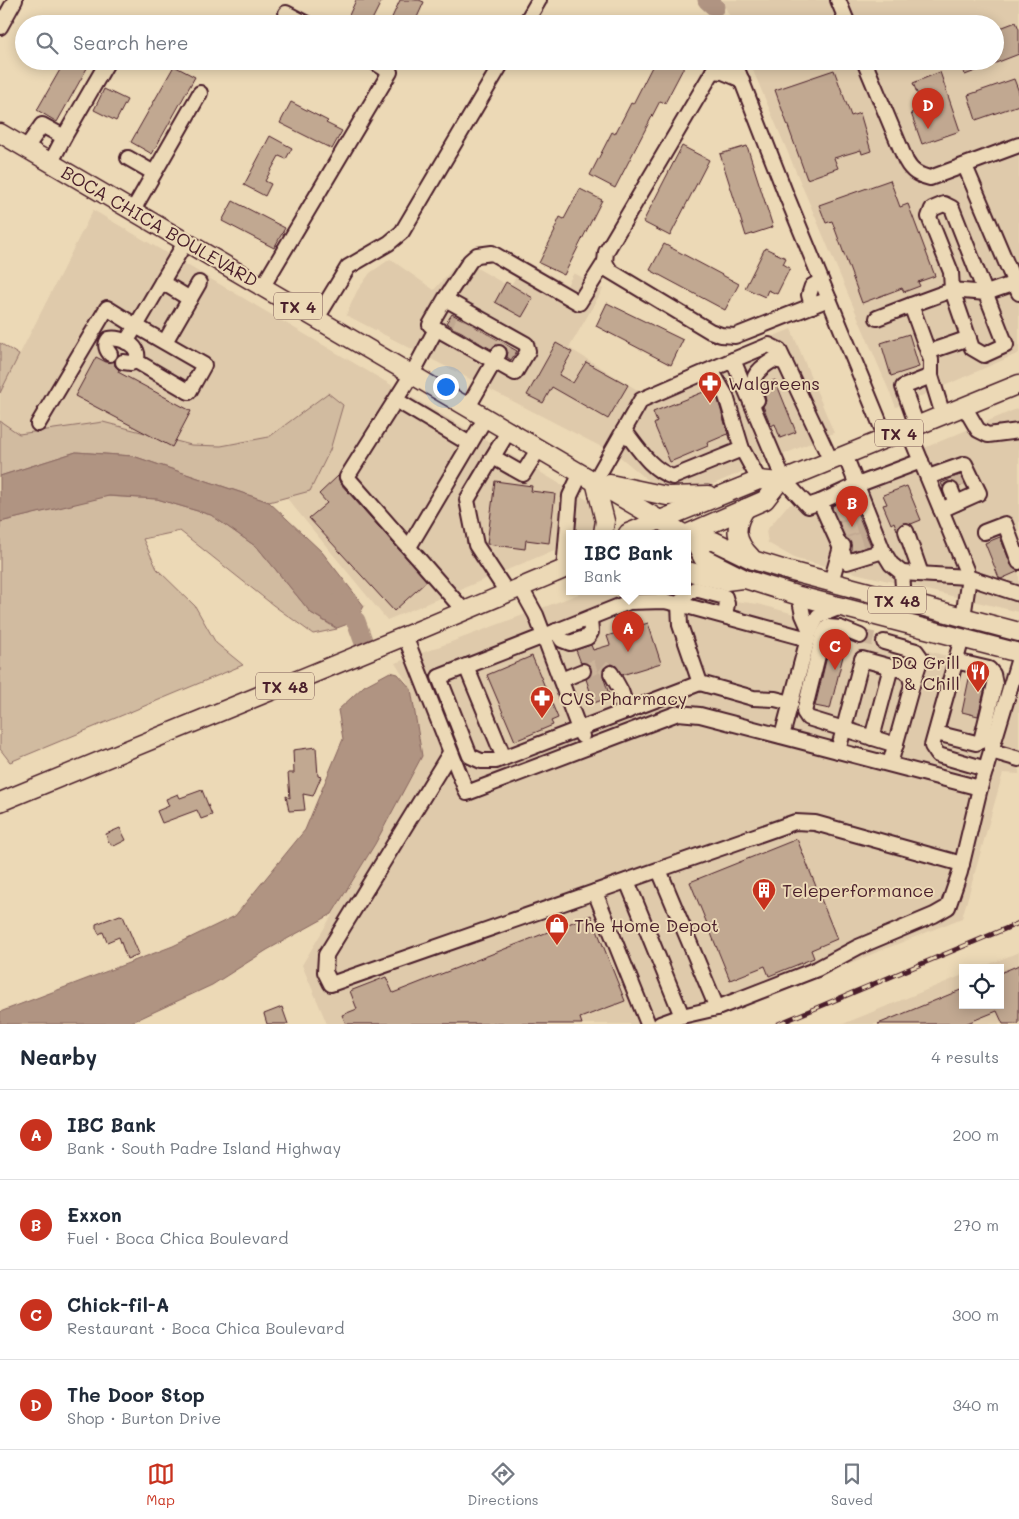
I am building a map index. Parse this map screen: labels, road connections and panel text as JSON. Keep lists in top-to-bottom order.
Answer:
{
  "streets": {
    "main road": ["BOCA CHICA BOULEVARD", "TX 4", "TX 48"]
  },
  "crossings": [
    ["BOCA CHICA BOULEVARD", "TX 4"],
    ["BOCA CHICA BOULEVARD", "TX 48"]
  ],
  "places": {
    "pharmacy": ["Walgreens", "CVS Pharmacy"],
    "restaurant": ["DQ Grill & Chill"],
    "building": ["Teleperformance"],
    "shop": ["The Home Depot"]
  },
  "page": {
    "search": "Search here",
    "pins": [
      "D",
      "B",
      "A",
      "C"
    ],
    "popup": ["IBC Bank", "Bank"],
    "heading": ["Nearby", "4 results"],
    "list": [
      {
        "mark": "A",
        "name": "IBC Bank",
        "note": "Bank · South Padre Island Highway",
        "value": "200 m"
      },
      {
        "mark": "B",
        "name": "Exxon",
        "note": "Fuel · Boca Chica Boulevard",
        "value": "270 m"
      },
      {
        "mark": "C",
        "name": "Chick-fil-A",
        "note": "Restaurant · Boca Chica Boulevard",
        "value": "300 m"
      },
      {
        "mark": "D",
        "name": "The Door Stop",
        "note": "Shop · Burton Drive",
        "value": "340 m"
      }
    ],
    "nav": ["Map", "Directions", "Saved"]
  }
}
